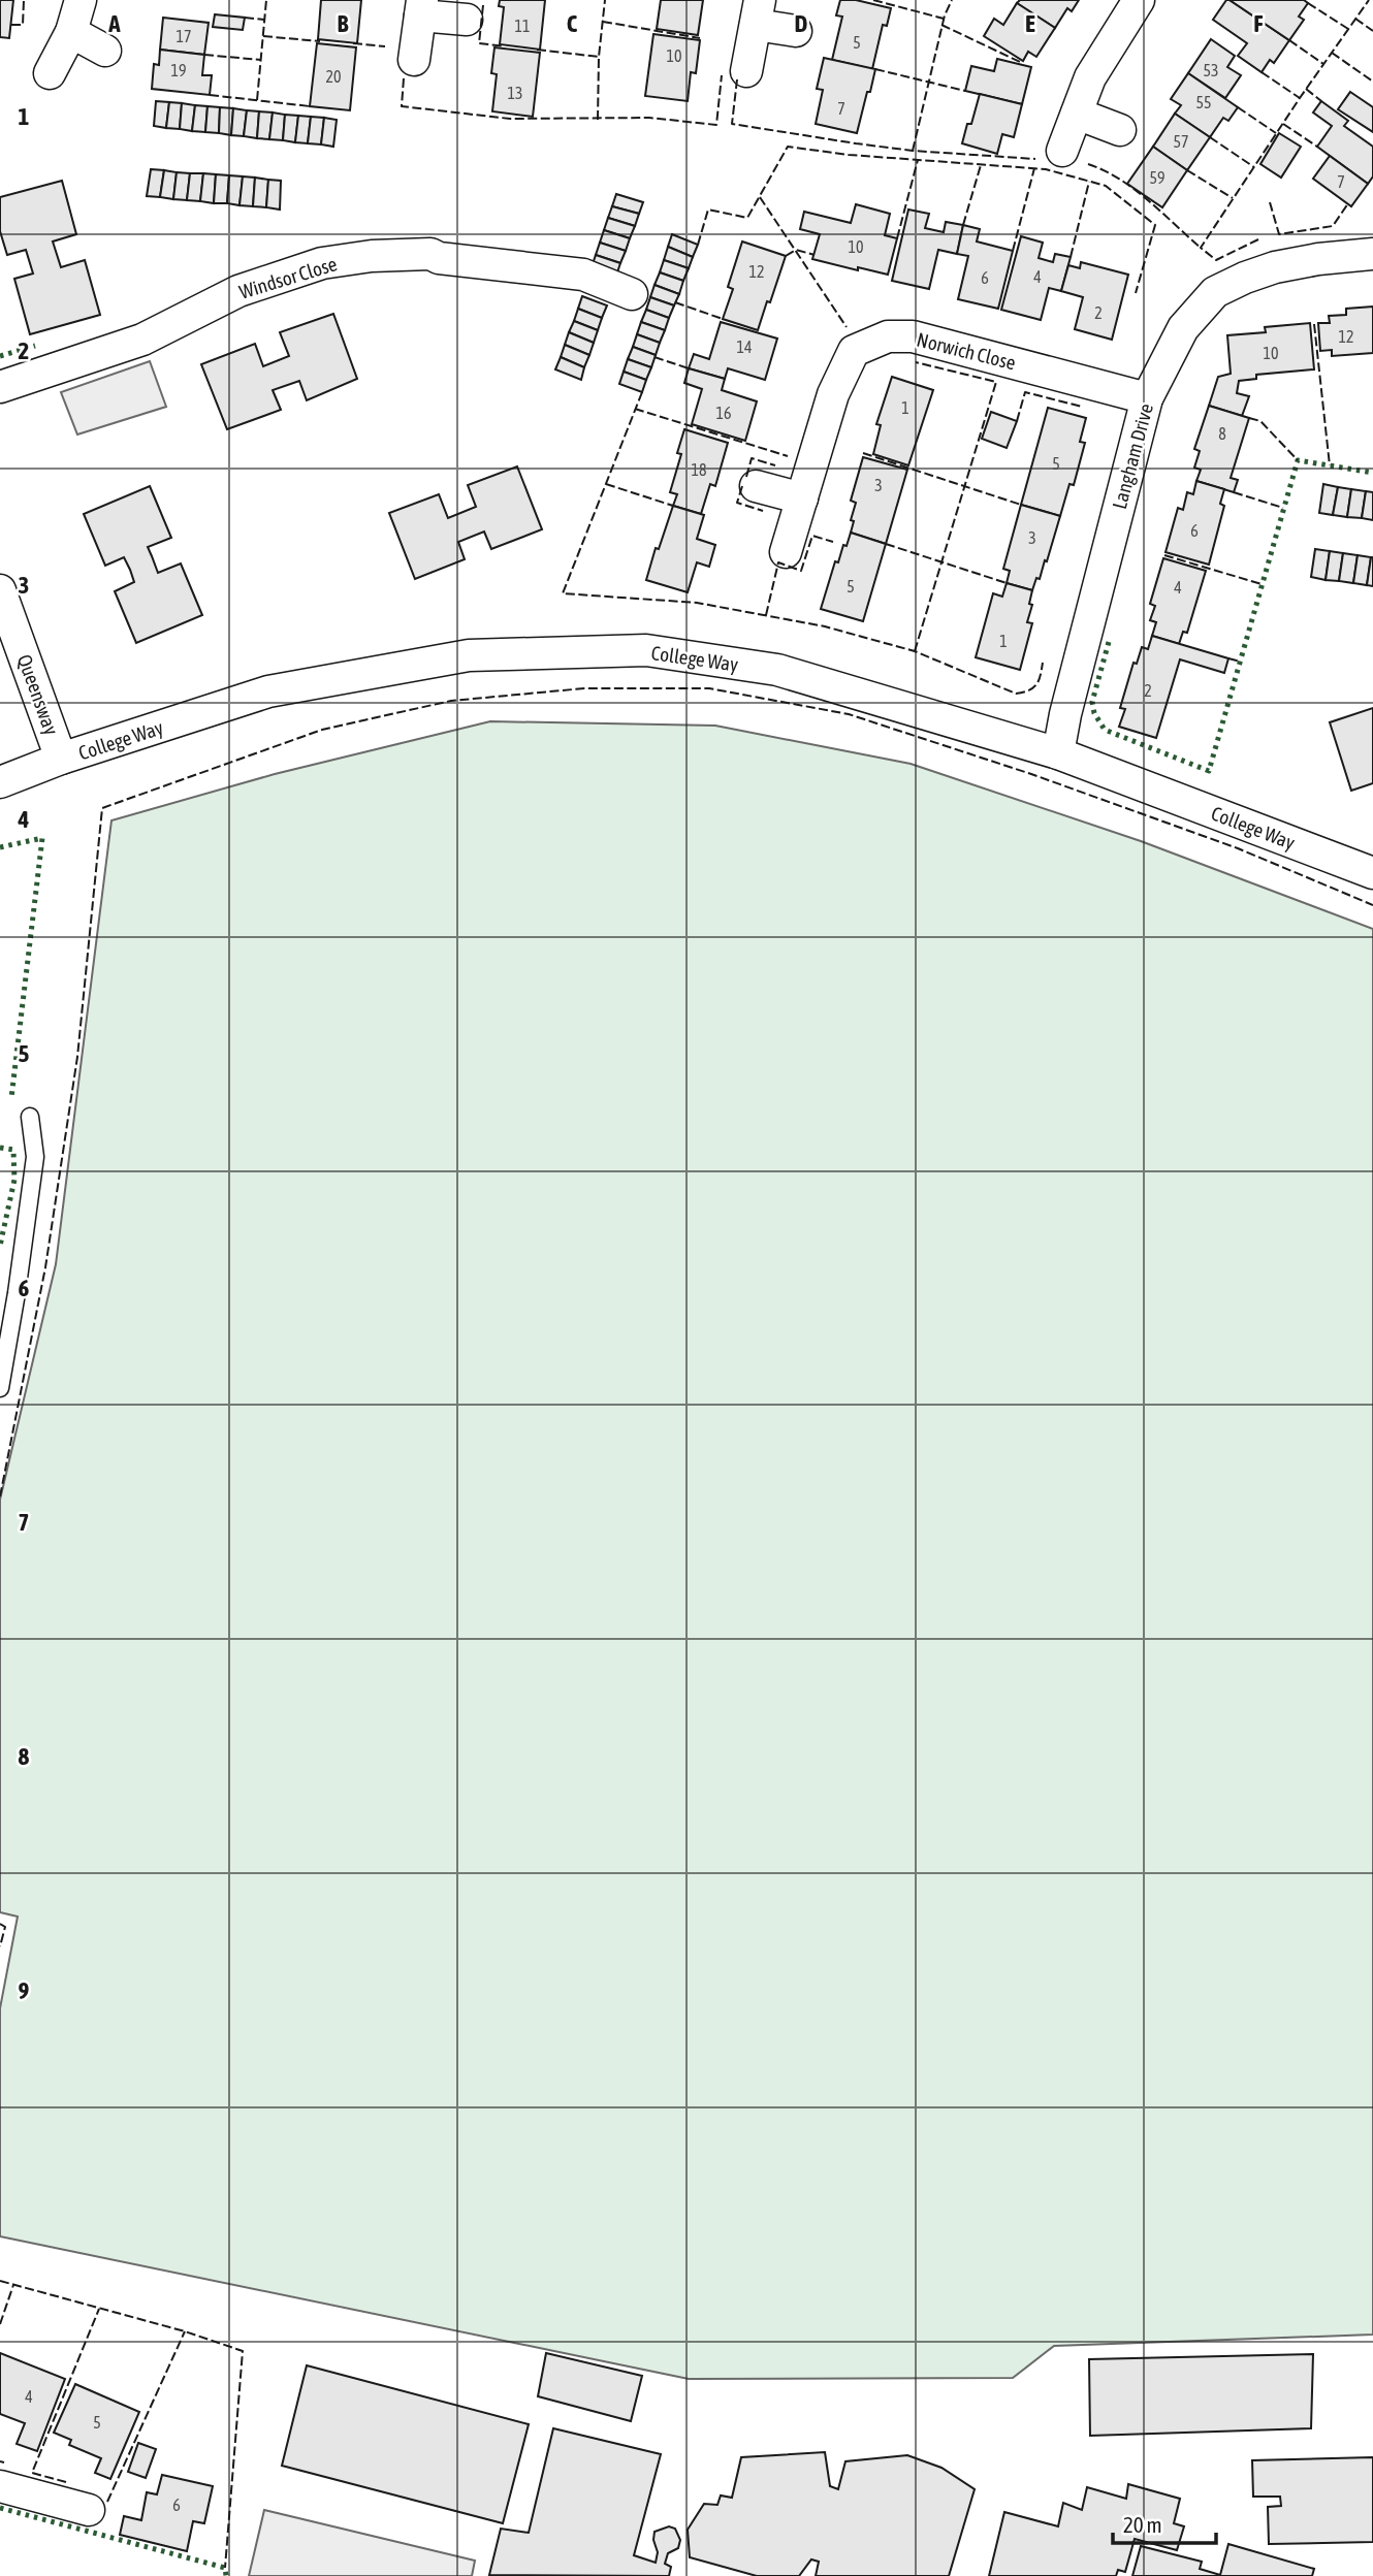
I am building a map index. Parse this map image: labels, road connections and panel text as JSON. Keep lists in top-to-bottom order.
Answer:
{
  "streets": {
    "street": [
      "Windsor Close",
      "Norwich Close",
      "Langham Drive",
      "College Way",
      "Queensway"
    ]
  },
  "crossings": [
    ["Norwich Close", "Langham Drive"],
    ["Langham Drive", "College Way"],
    ["College Way", "Queensway"]
  ],
  "house_numbers": [
    "11",
    "17",
    "5",
    "10",
    "19",
    "53",
    "20",
    "13",
    "55",
    "7",
    "57",
    "59",
    "7",
    "10",
    "12",
    "4",
    "6",
    "2",
    "12",
    "14",
    "10",
    "1",
    "16",
    "8",
    "5",
    "18",
    "3",
    "6",
    "3",
    "5",
    "4",
    "1",
    "2",
    "4",
    "5",
    "6"
  ],
  "scale_bar": "20 m",
  "grid": {
    "columns": [
      "A",
      "B",
      "C",
      "D",
      "E",
      "F"
    ],
    "rows": [
      "1",
      "2",
      "3",
      "4",
      "5",
      "6",
      "7",
      "8",
      "9"
    ]
  }
}
